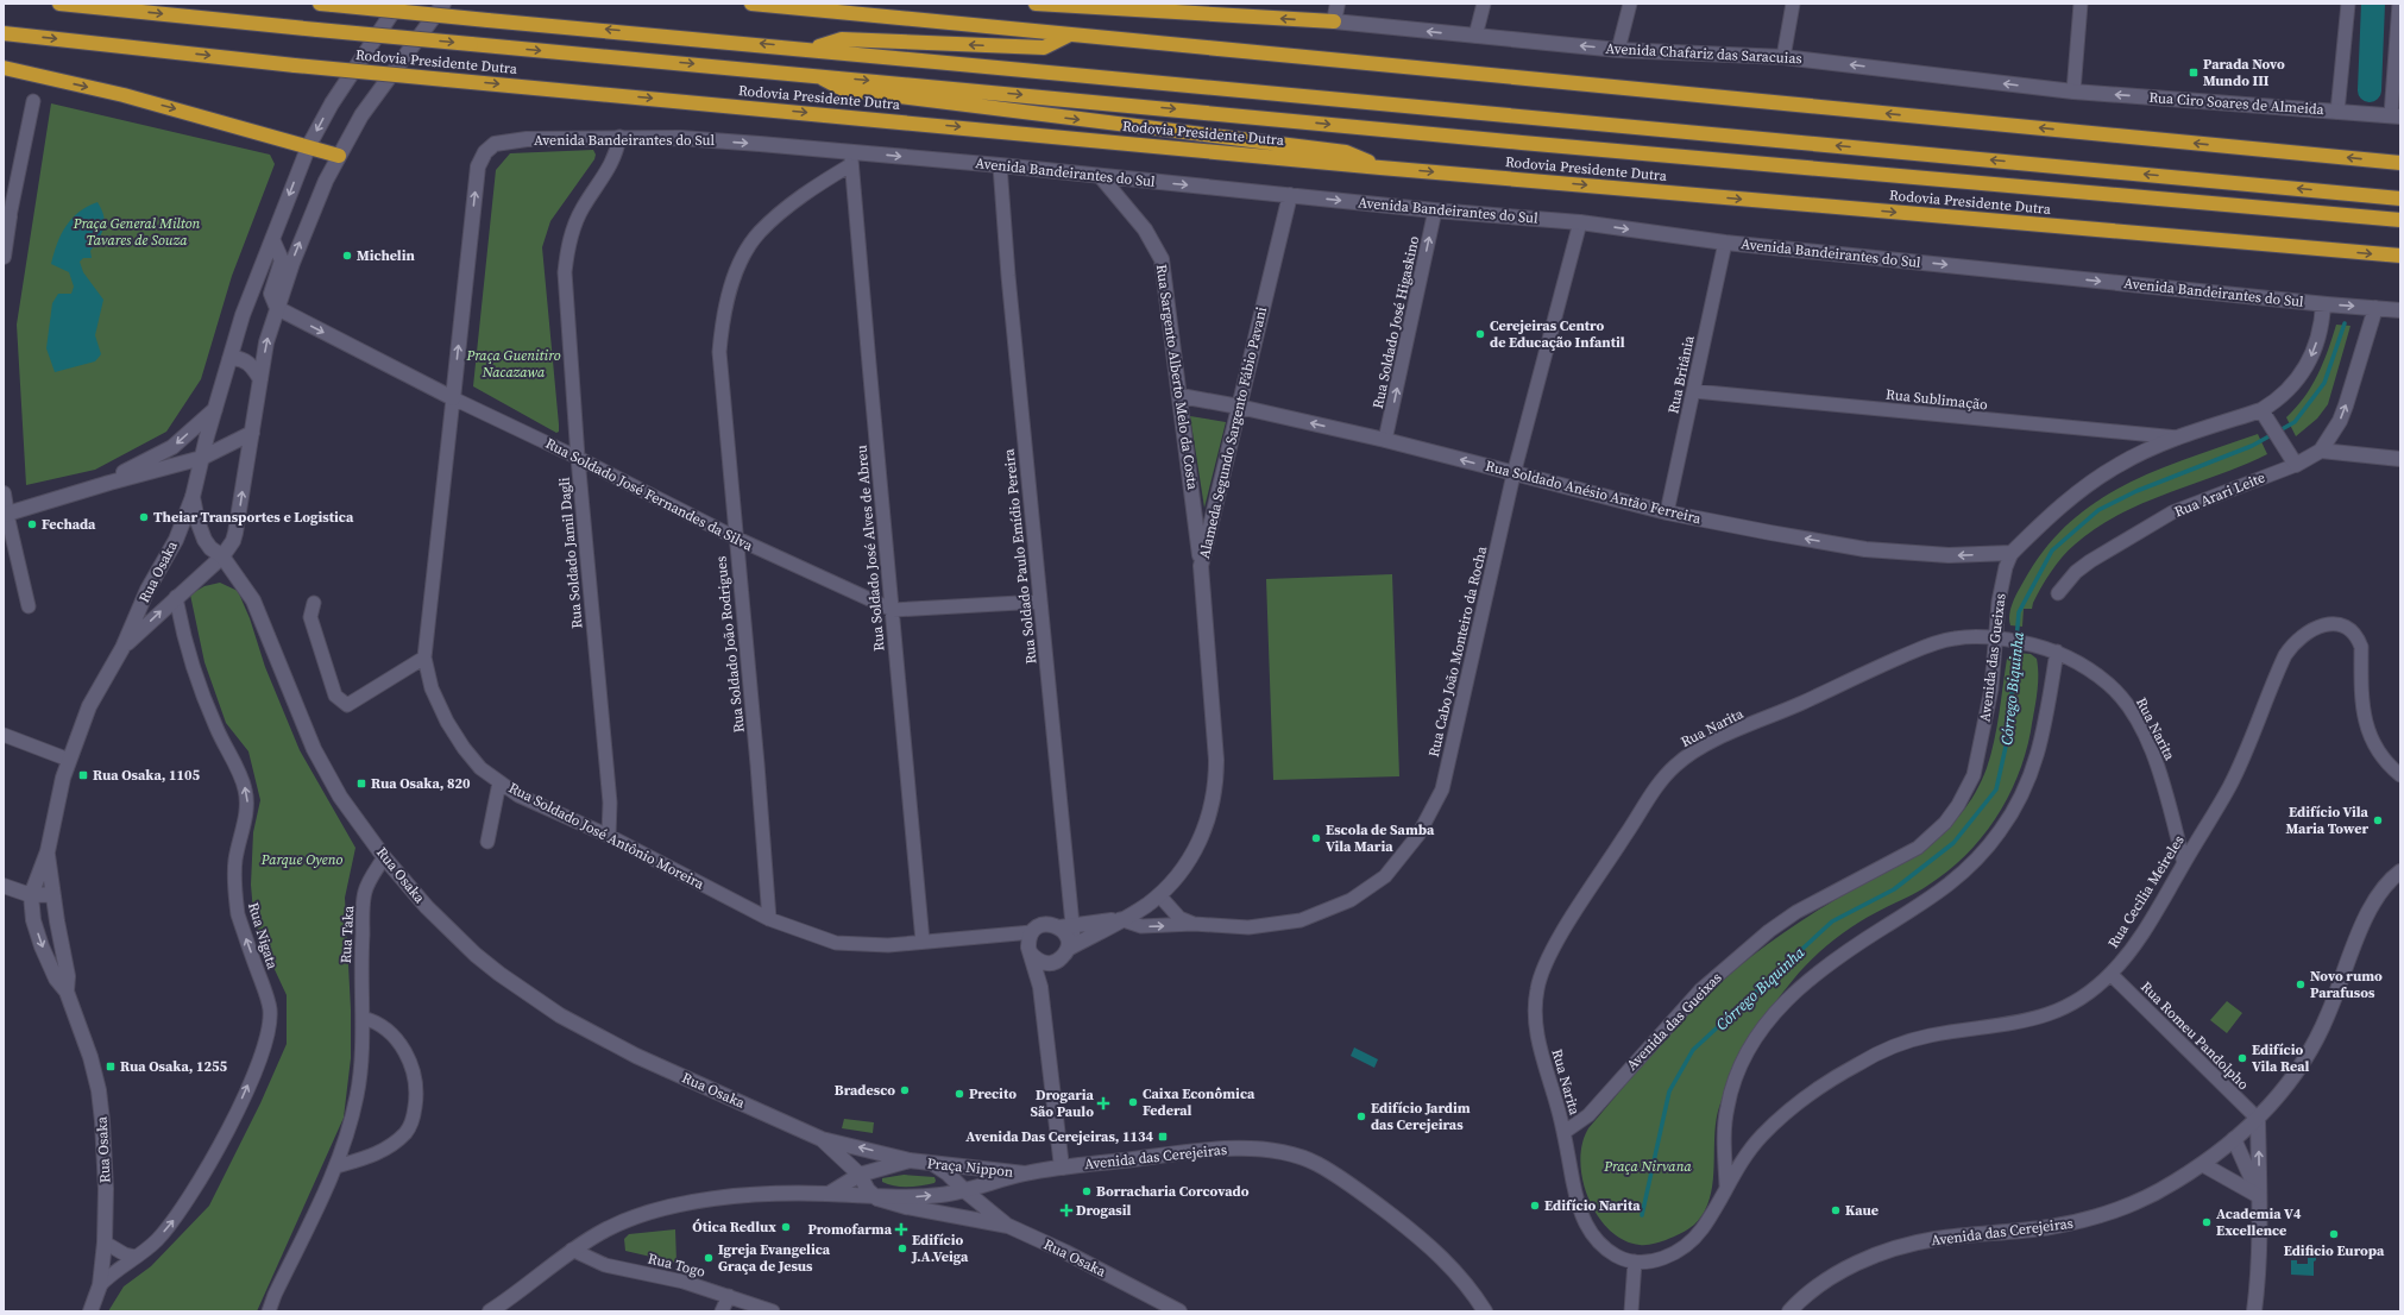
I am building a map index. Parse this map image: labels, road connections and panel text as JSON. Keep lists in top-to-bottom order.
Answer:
{
  "streets": {
    "highway": ["Rodovia Presidente Dutra"],
    "street": [
      "Avenida Chafariz das Saracuias",
      "Rua Ciro Soares de Almeida",
      "Avenida Bandeirantes do Sul",
      "Rua Soldado José Higaskino",
      "Rua Britânia",
      "Rua Sargento Alberto Melo da Costa",
      "Rua Sublimação",
      "Alameda Segundo Sargento Fábio Pavani",
      "Rua Soldado Anésio Antão Ferreira",
      "Rua Soldado José Fernandes da Silva",
      "Rua Arari Leite",
      "Rua Soldado José Alves de Abreu",
      "Rua Soldado Jamil Dagli",
      "Rua Soldado Paulo Emídio Pereira",
      "Rua Osaka",
      "Rua Soldado João Rodrigues",
      "Rua Cabo João Monteiro da Rocha",
      "Avenida das Gueixas",
      "Rua Narita",
      "Rua Soldado José Antônio Moreira",
      "Rua Cecilia Meireles",
      "Rua Taka",
      "Rua Nigata",
      "Rua Romeu Pandolpho",
      "Avenida das Cerejeiras",
      "Praça Nippon",
      "Rua Togo"
    ]
  },
  "crossings": [
    ["Avenida Chafariz das Saracuias", "Rua Ciro Soares de Almeida"],
    ["Avenida Bandeirantes do Sul", "Rua Soldado José Higaskino"],
    ["Avenida Bandeirantes do Sul", "Rua Britânia"],
    ["Avenida Bandeirantes do Sul", "Rua Sargento Alberto Melo da Costa"],
    ["Avenida Bandeirantes do Sul", "Alameda Segundo Sargento Fábio Pavani"],
    ["Avenida Bandeirantes do Sul", "Rua Soldado José Alves de Abreu"],
    ["Avenida Bandeirantes do Sul", "Rua Soldado Jamil Dagli"],
    ["Avenida Bandeirantes do Sul", "Rua Soldado Paulo Emídio Pereira"],
    ["Avenida Bandeirantes do Sul", "Rua Soldado João Rodrigues"],
    ["Avenida Bandeirantes do Sul", "Rua Cabo João Monteiro da Rocha"],
    ["Avenida Bandeirantes do Sul", "Avenida das Gueixas"],
    ["Avenida Bandeirantes do Sul", "Rua Soldado José Antônio Moreira"],
    ["Rua Soldado José Higaskino", "Rua Soldado Anésio Antão Ferreira"],
    ["Rua Britânia", "Rua Sublimação"],
    ["Rua Britânia", "Rua Soldado Anésio Antão Ferreira"],
    ["Rua Sargento Alberto Melo da Costa", "Alameda Segundo Sargento Fábio Pavani"],
    ["Rua Sargento Alberto Melo da Costa", "Rua Soldado Anésio Antão Ferreira"],
    ["Rua Sublimação", "Avenida das Gueixas"],
    ["Alameda Segundo Sargento Fábio Pavani", "Rua Soldado Anésio Antão Ferreira"],
    ["Alameda Segundo Sargento Fábio Pavani", "Rua Soldado Paulo Emídio Pereira"],
    ["Alameda Segundo Sargento Fábio Pavani", "Rua Cabo João Monteiro da Rocha"],
    ["Alameda Segundo Sargento Fábio Pavani", "Rua Soldado José Antônio Moreira"],
    ["Rua Soldado Anésio Antão Ferreira", "Rua Cabo João Monteiro da Rocha"],
    ["Rua Soldado Anésio Antão Ferreira", "Avenida das Gueixas"],
    ["Rua Soldado José Fernandes da Silva", "Rua Soldado José Alves de Abreu"],
    ["Rua Soldado José Fernandes da Silva", "Rua Soldado Jamil Dagli"],
    ["Rua Soldado José Fernandes da Silva", "Rua Soldado Paulo Emídio Pereira"],
    ["Rua Soldado José Fernandes da Silva", "Rua Soldado João Rodrigues"],
    ["Rua Soldado José Fernandes da Silva", "Rua Soldado José Antônio Moreira"],
    ["Rua Soldado José Alves de Abreu", "Rua Soldado João Rodrigues"],
    ["Rua Soldado José Alves de Abreu", "Rua Soldado José Antônio Moreira"],
    ["Rua Soldado Jamil Dagli", "Rua Soldado José Antônio Moreira"],
    ["Rua Soldado Paulo Emídio Pereira", "Rua Soldado José Antônio Moreira"],
    ["Rua Osaka", "Rua Taka"],
    ["Rua Osaka", "Rua Nigata"],
    ["Rua Osaka", "Praça Nippon"],
    ["Rua Soldado João Rodrigues", "Rua Soldado José Antônio Moreira"],
    ["Avenida das Gueixas", "Rua Narita"],
    ["Rua Narita", "Rua Cecilia Meireles"],
    ["Rua Cecilia Meireles", "Rua Romeu Pandolpho"],
    ["Rua Romeu Pandolpho", "Avenida das Cerejeiras"],
    ["Avenida das Cerejeiras", "Praça Nippon"]
  ],
  "one_way": [
    "Avenida Chafariz das Saracuias",
    "Rua Ciro Soares de Almeida",
    "Avenida Bandeirantes do Sul",
    "Rua Soldado José Higaskino",
    "Rua Soldado Anésio Antão Ferreira",
    "Rua Nigata"
  ],
  "water": ["Córrego Biquinha"],
  "parks": [
    "Praça General Milton Tavares de Souza",
    "Praça Guenitiro Nacazawa",
    "Parque Oyeno",
    "Praça Nirvana"
  ],
  "places": {
    "transit": [
      "Parada Novo Mundo III",
      "Rua Osaka, 1105",
      "Rua Osaka, 820",
      "Rua Osaka, 1255",
      "Avenida Das Cerejeiras, 1134"
    ],
    "other": [
      "Michelin",
      "Cerejeiras Centro de Educação Infantil",
      "Theiar Transportes e Logistica",
      "Fechada",
      "Edifício Vila Maria Tower",
      "Escola de Samba Vila Maria",
      "Novo rumo Parafusos",
      "Edifício Vila Real",
      "Bradesco",
      "Precito",
      "Caixa Econômica Federal",
      "Edifício Jardim das Cerejeiras",
      "Borracharia Corcovado",
      "Edifício Narita",
      "Kaue",
      "Academia V4 Excellence",
      "Ótica Redlux",
      "Edificio Europa",
      "Edifício J.A.Veiga",
      "Igreja Evangelica Graça de Jesus"
    ],
    "health": ["Drogaria São Paulo", "Drogasil", "Promofarma"]
  }
}
